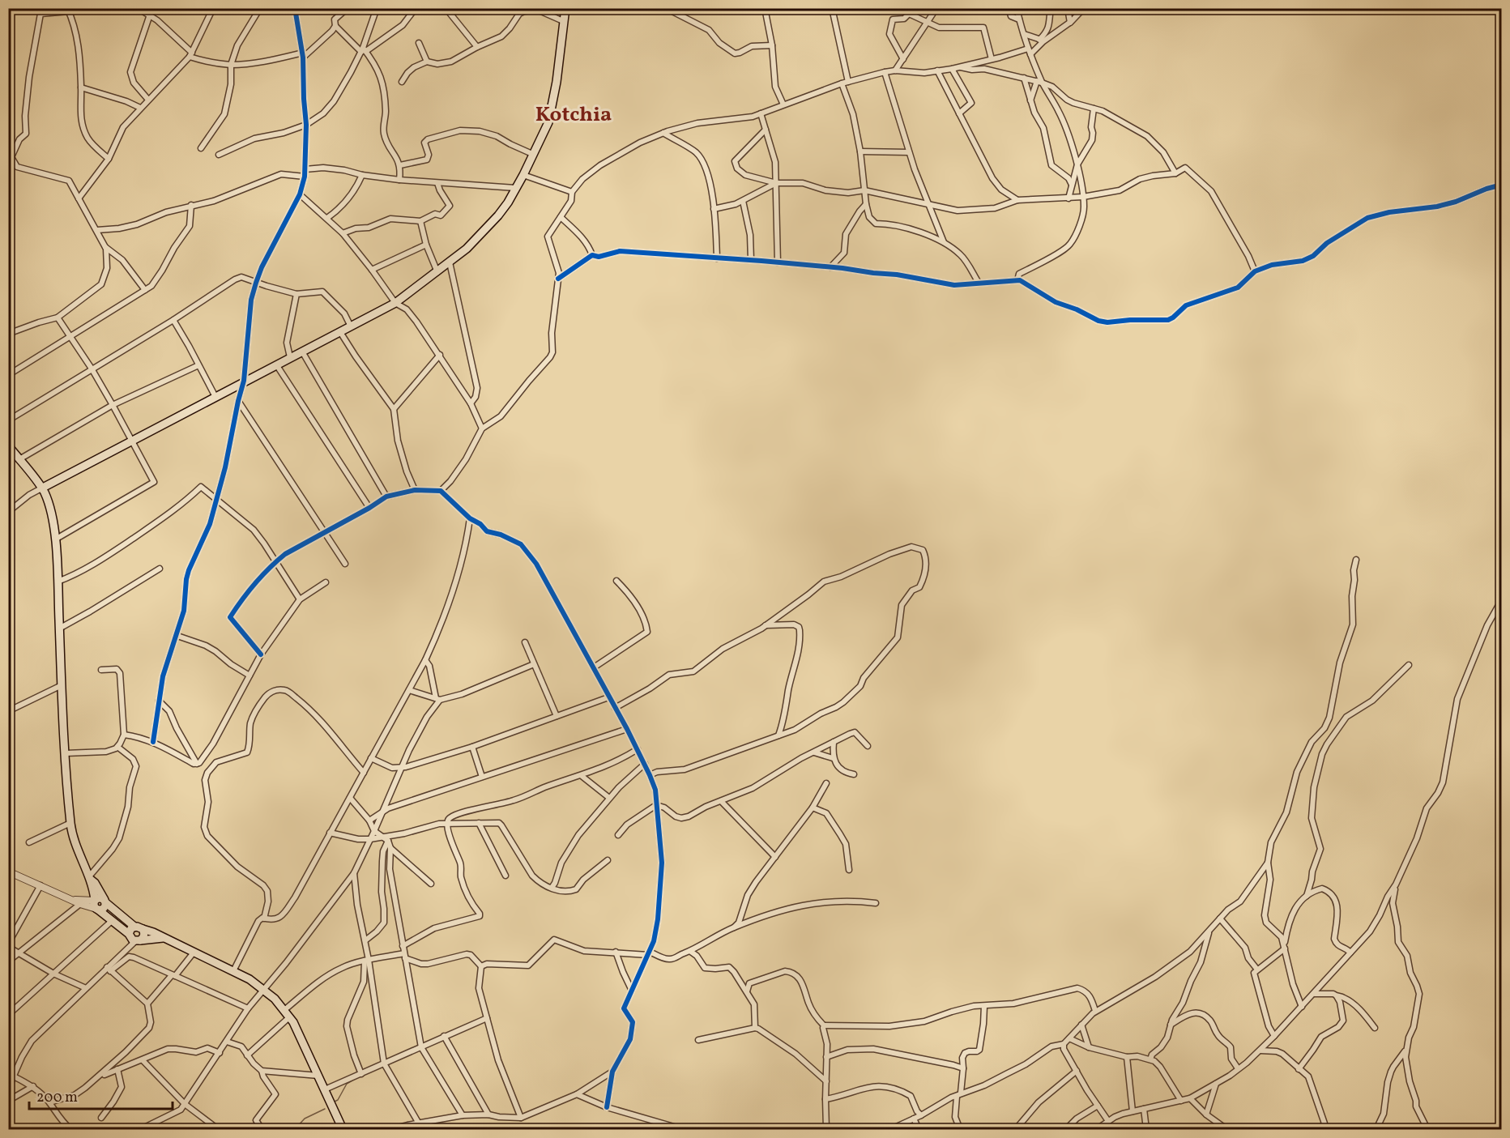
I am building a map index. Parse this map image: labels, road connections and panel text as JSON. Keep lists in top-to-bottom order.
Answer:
{
  "districts": ["Kotchia"],
  "scale_bar": "200 m"
}
